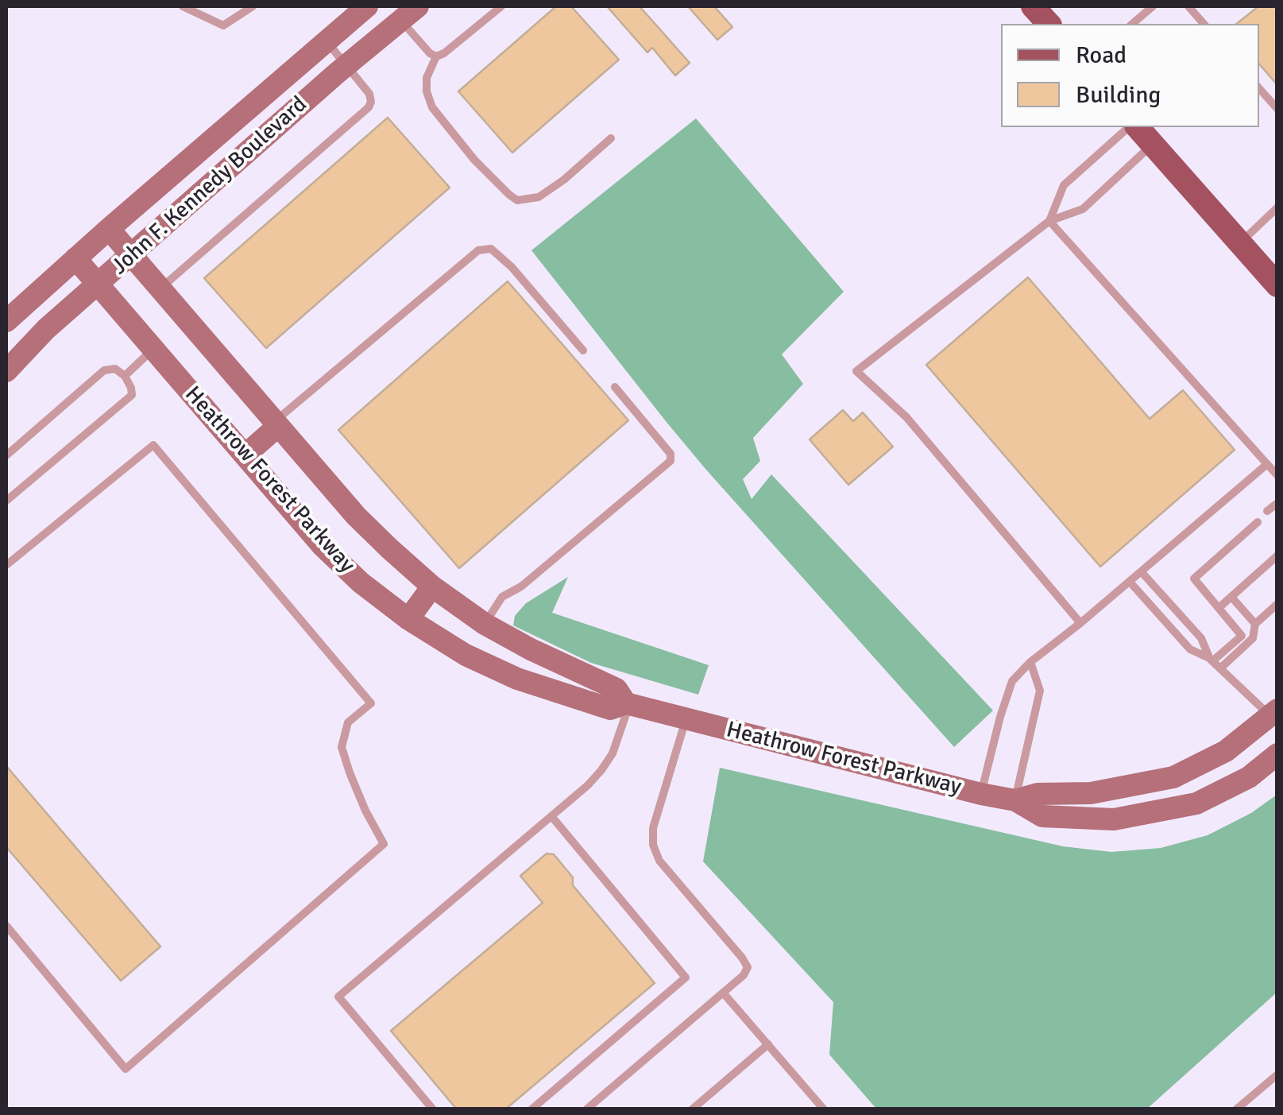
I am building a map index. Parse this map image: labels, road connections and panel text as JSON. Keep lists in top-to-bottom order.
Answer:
{
  "streets": {
    "street": ["John F. Kennedy Boulevard", "Heathrow Forest Parkway"]
  },
  "crossings": [
    ["John F. Kennedy Boulevard", "Heathrow Forest Parkway"]
  ],
  "legend": ["Road", "Building"]
}
